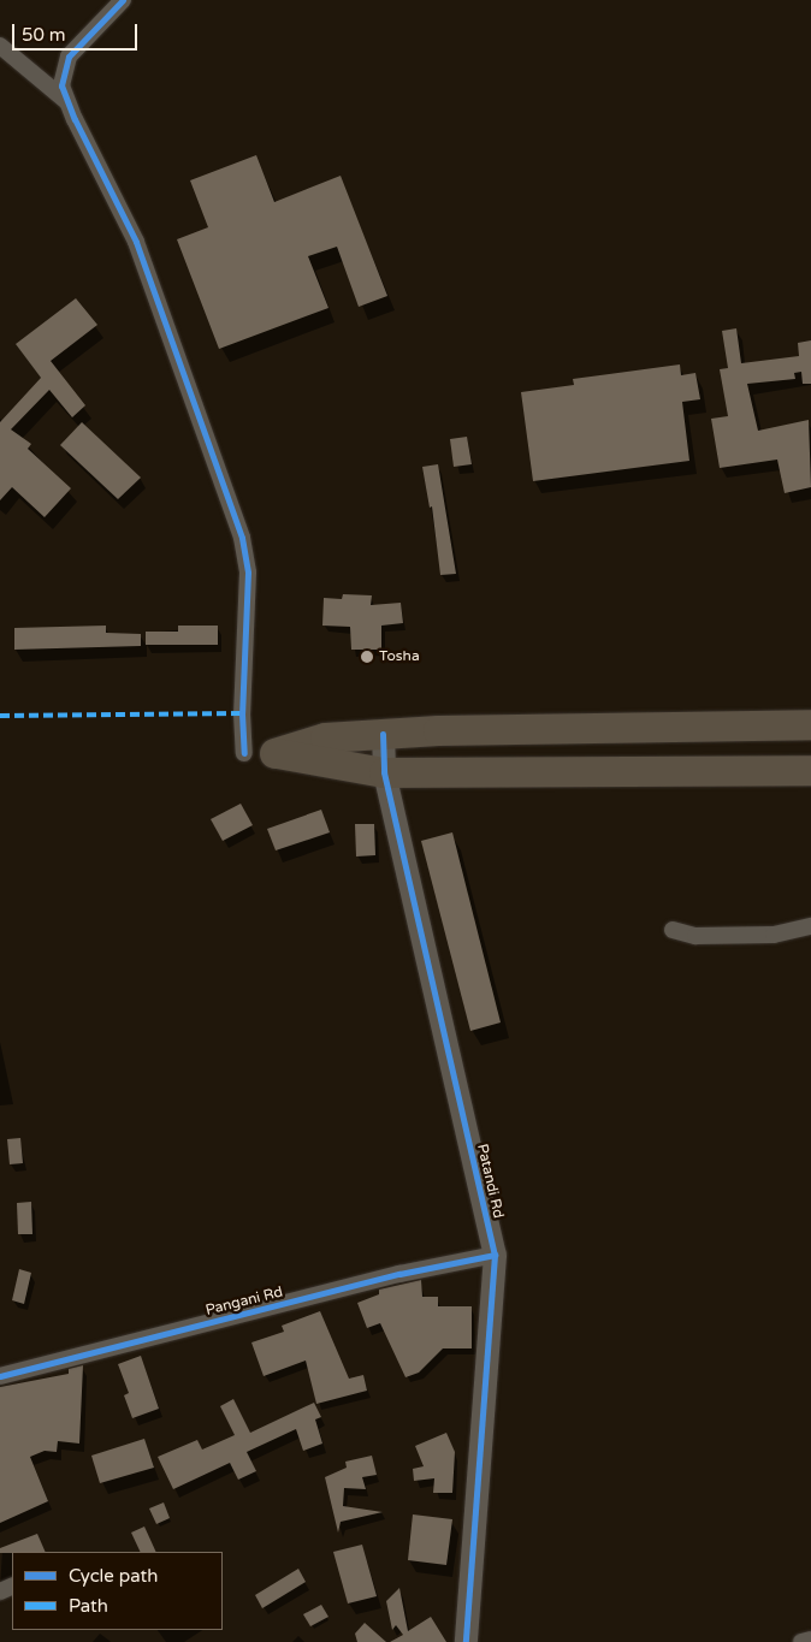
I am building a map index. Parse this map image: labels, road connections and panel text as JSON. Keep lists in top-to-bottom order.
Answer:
{
  "streets": {
    "street": ["Patandi Rd", "Pangani Rd"]
  },
  "crossings": [
    ["Patandi Rd", "Pangani Rd"]
  ],
  "places": ["Tosha"],
  "legend": ["Cycle path", "Path"],
  "scale_bar": "50 m"
}
